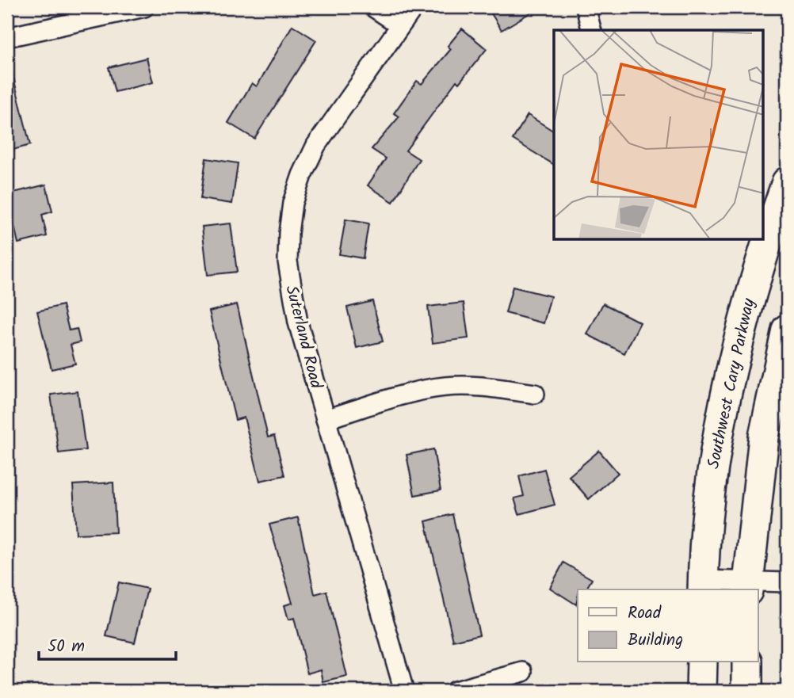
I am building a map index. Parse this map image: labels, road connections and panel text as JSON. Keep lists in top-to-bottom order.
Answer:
{
  "streets": {
    "main road": ["Southwest Cary Parkway"],
    "street": ["Suterland Road"]
  },
  "legend": ["Road", "Building"],
  "scale_bar": "50 m"
}
